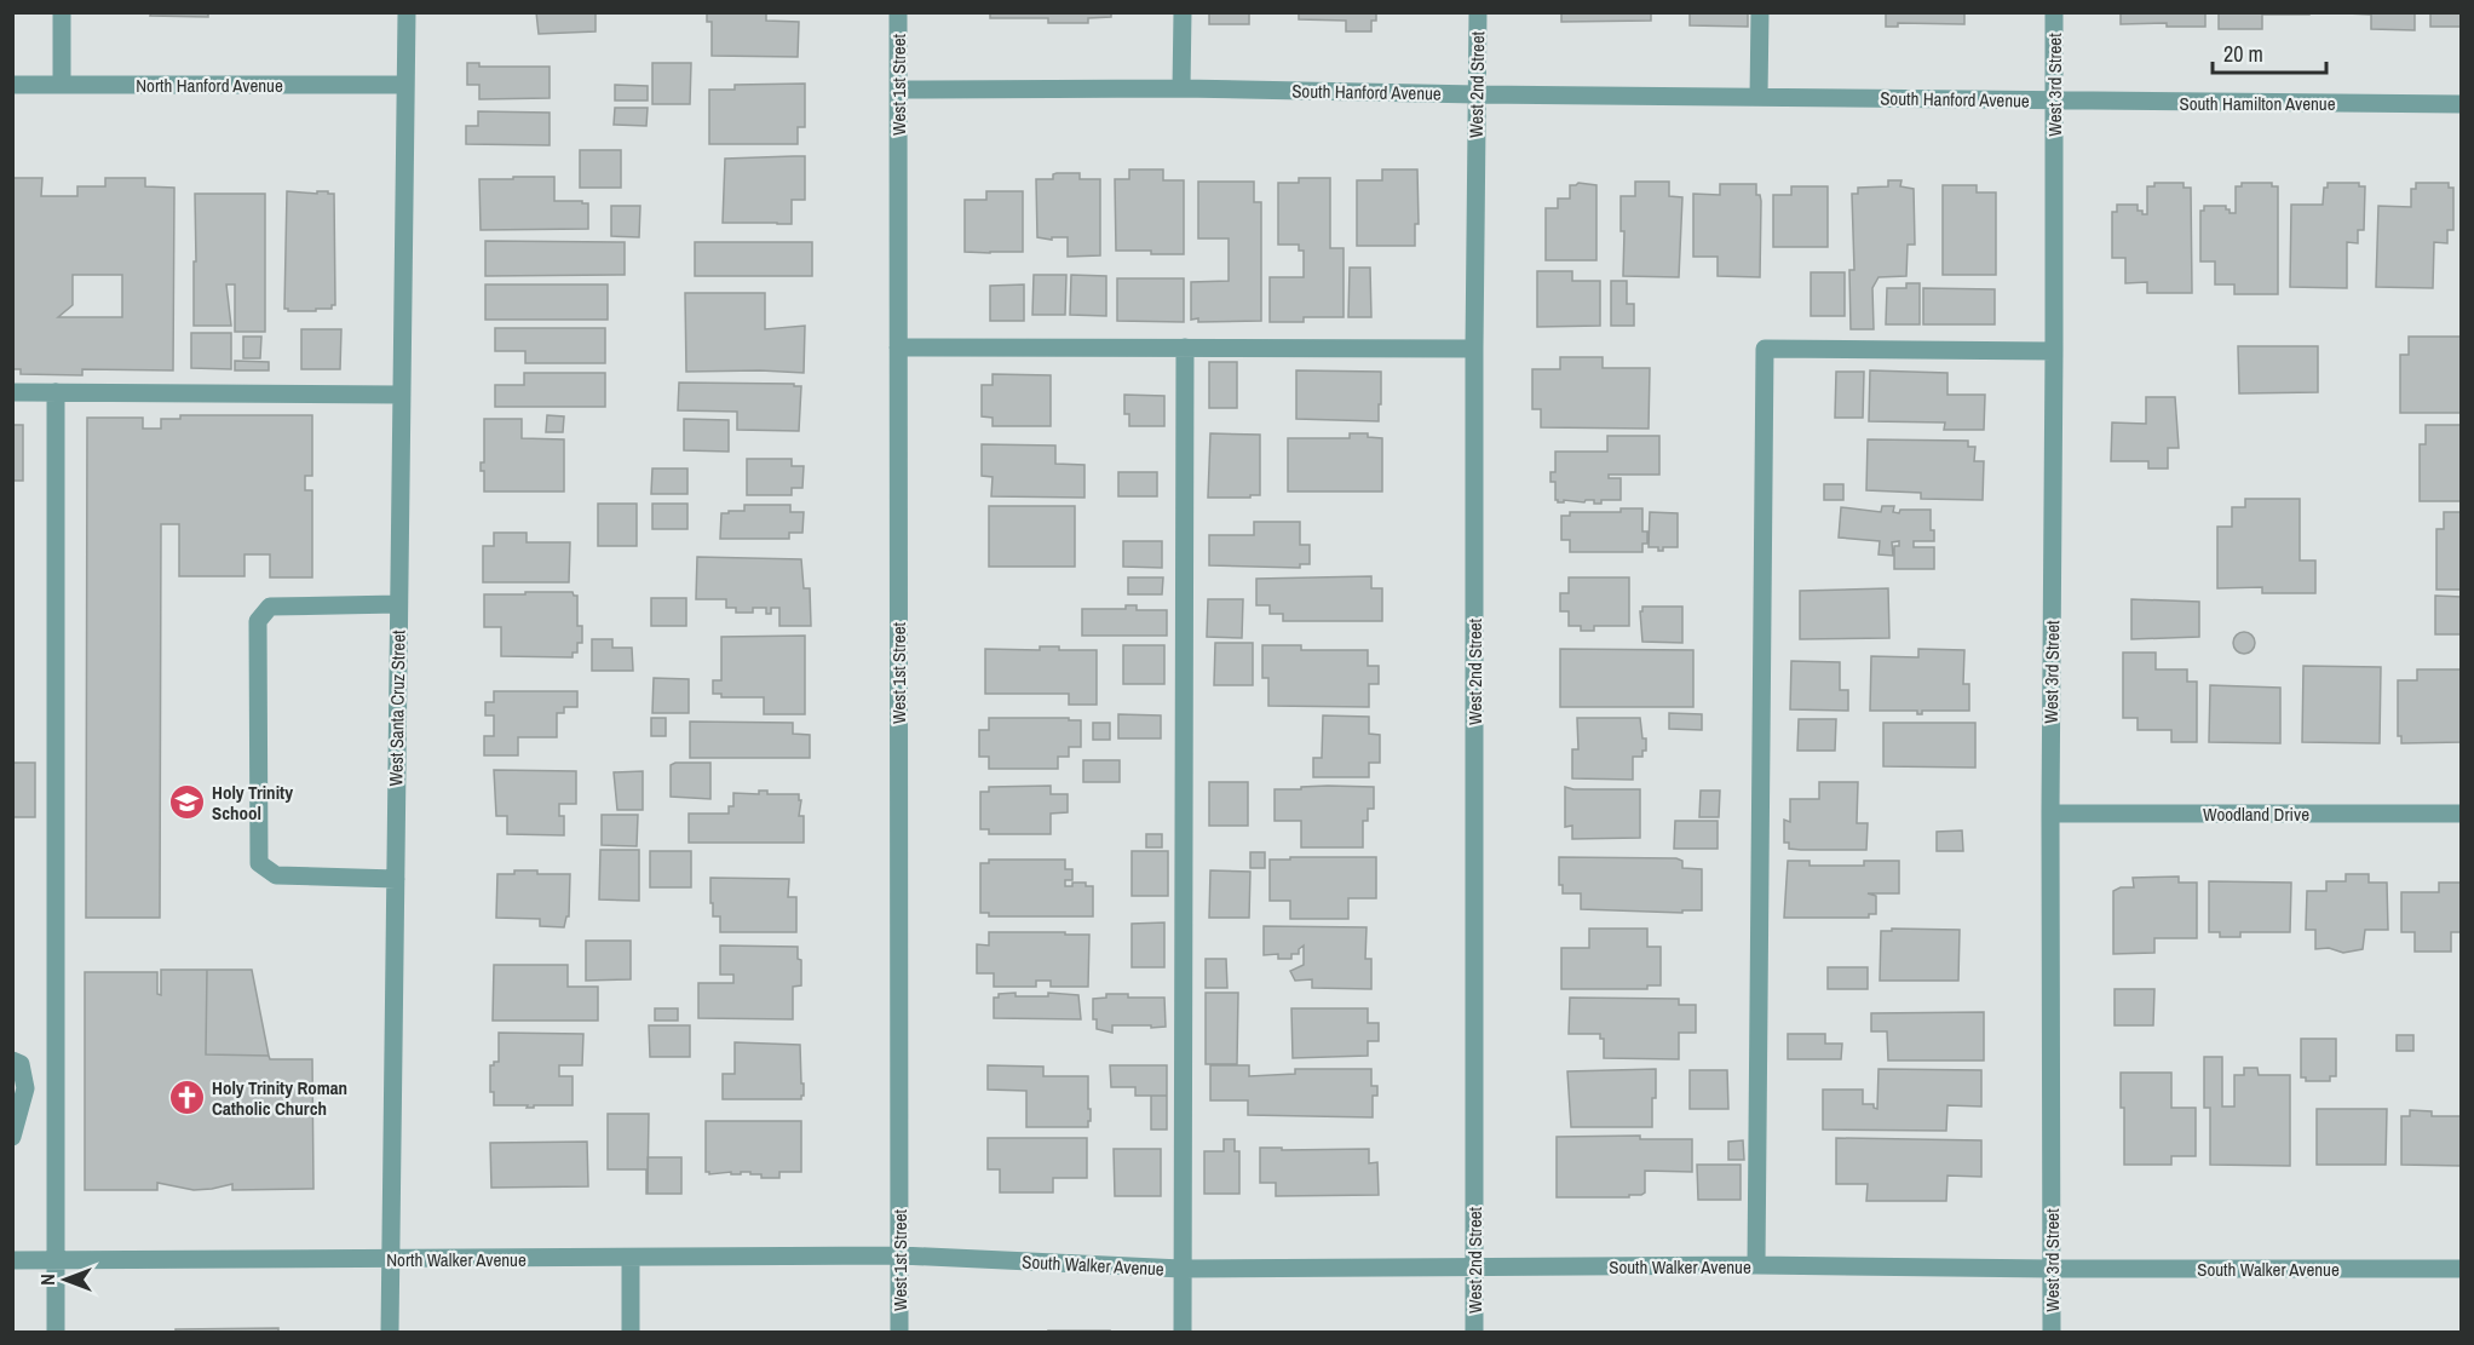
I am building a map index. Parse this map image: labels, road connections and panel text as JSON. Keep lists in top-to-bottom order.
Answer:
{
  "streets": {
    "street": [
      "North Hanford Avenue",
      "West 1st Street",
      "West 2nd Street",
      "West 3rd Street",
      "South Hanford Avenue",
      "South Hamilton Avenue",
      "West Santa Cruz Street",
      "Woodland Drive",
      "North Walker Avenue",
      "South Walker Avenue"
    ]
  },
  "crossings": [
    ["North Hanford Avenue", "West Santa Cruz Street"],
    ["West 1st Street", "South Hanford Avenue"],
    ["West 1st Street", "North Walker Avenue"],
    ["West 1st Street", "South Walker Avenue"],
    ["West 2nd Street", "South Hanford Avenue"],
    ["West 2nd Street", "South Walker Avenue"],
    ["West 3rd Street", "South Hanford Avenue"],
    ["West 3rd Street", "South Hamilton Avenue"],
    ["West 3rd Street", "Woodland Drive"],
    ["West 3rd Street", "South Walker Avenue"],
    ["South Hanford Avenue", "South Hamilton Avenue"],
    ["West Santa Cruz Street", "North Walker Avenue"],
    ["North Walker Avenue", "South Walker Avenue"]
  ],
  "places": {
    "school or university": ["Holy Trinity School"],
    "church": ["Holy Trinity Roman Catholic Church"]
  },
  "scale_bar": "20 m",
  "north": "left"
}
